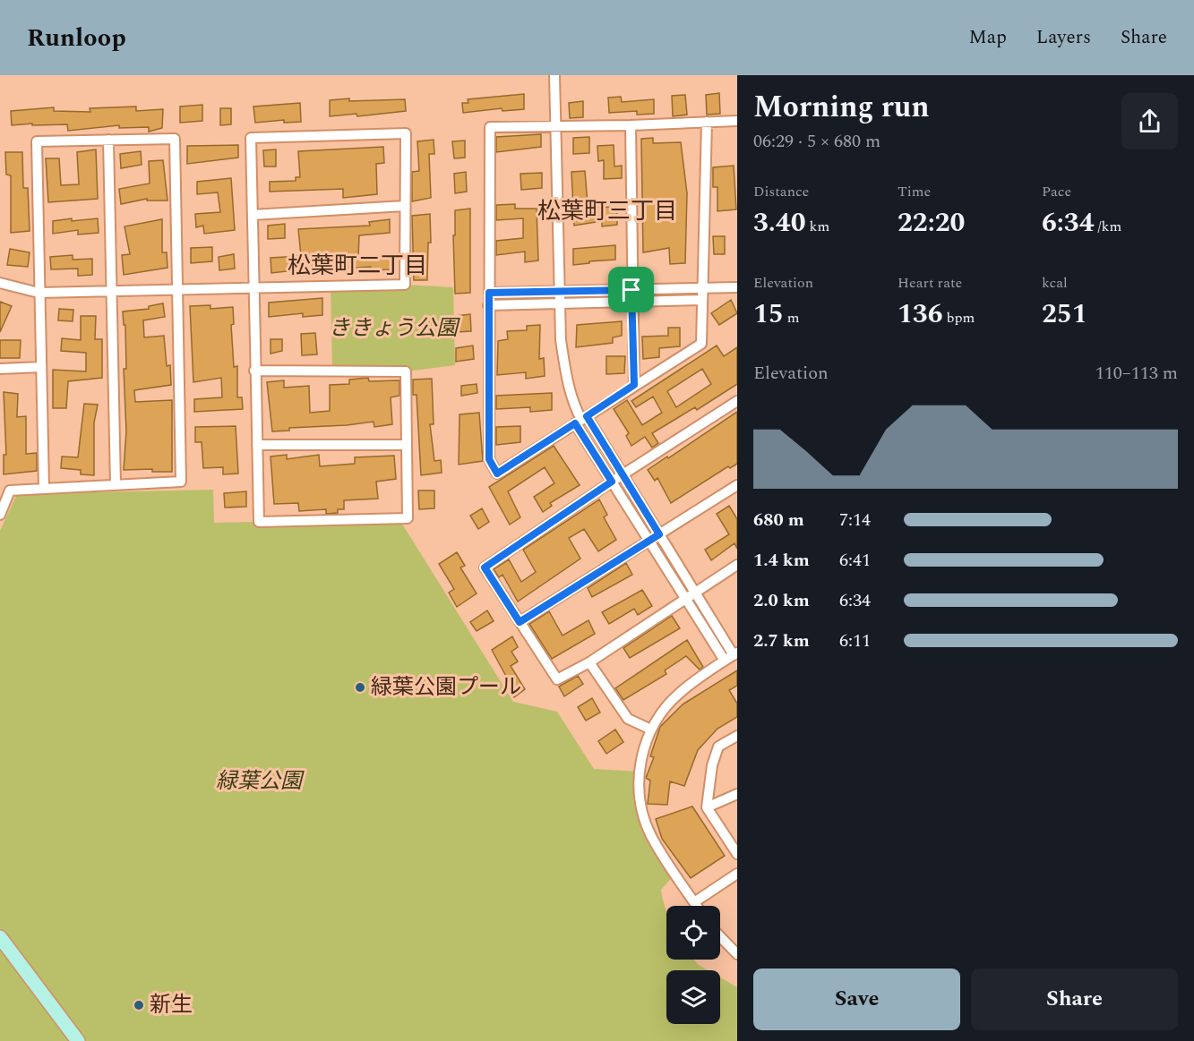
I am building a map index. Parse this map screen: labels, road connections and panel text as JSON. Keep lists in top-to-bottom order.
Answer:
{
  "districts": ["松葉町三丁目", "松葉町二丁目"],
  "parks": ["ききょう公園", "緑葉公園"],
  "places": ["緑葉公園プール", "新生"],
  "page": {
    "header": "Runloop",
    "nav": ["Map", "Layers", "Share"],
    "heading": ["Morning run", "06:29 · 5 × 680 m"],
    "stats": [
      ["Distance", "3.40 km"],
      ["Time", "22:20"],
      ["Pace", "6:34 /km"],
      ["Elevation", "15 m"],
      ["Heart rate", "136 bpm"],
      ["kcal", "251"]
    ],
    "chart": ["Elevation", "110–113 m"],
    "list": [
      {
        "name": "680 m",
        "note": "7:14"
      },
      {
        "name": "1.4 km",
        "note": "6:41"
      },
      {
        "name": "2.0 km",
        "note": "6:34"
      },
      {
        "name": "2.7 km",
        "note": "6:11"
      }
    ],
    "buttons": ["Save", "Share"]
  }
}
